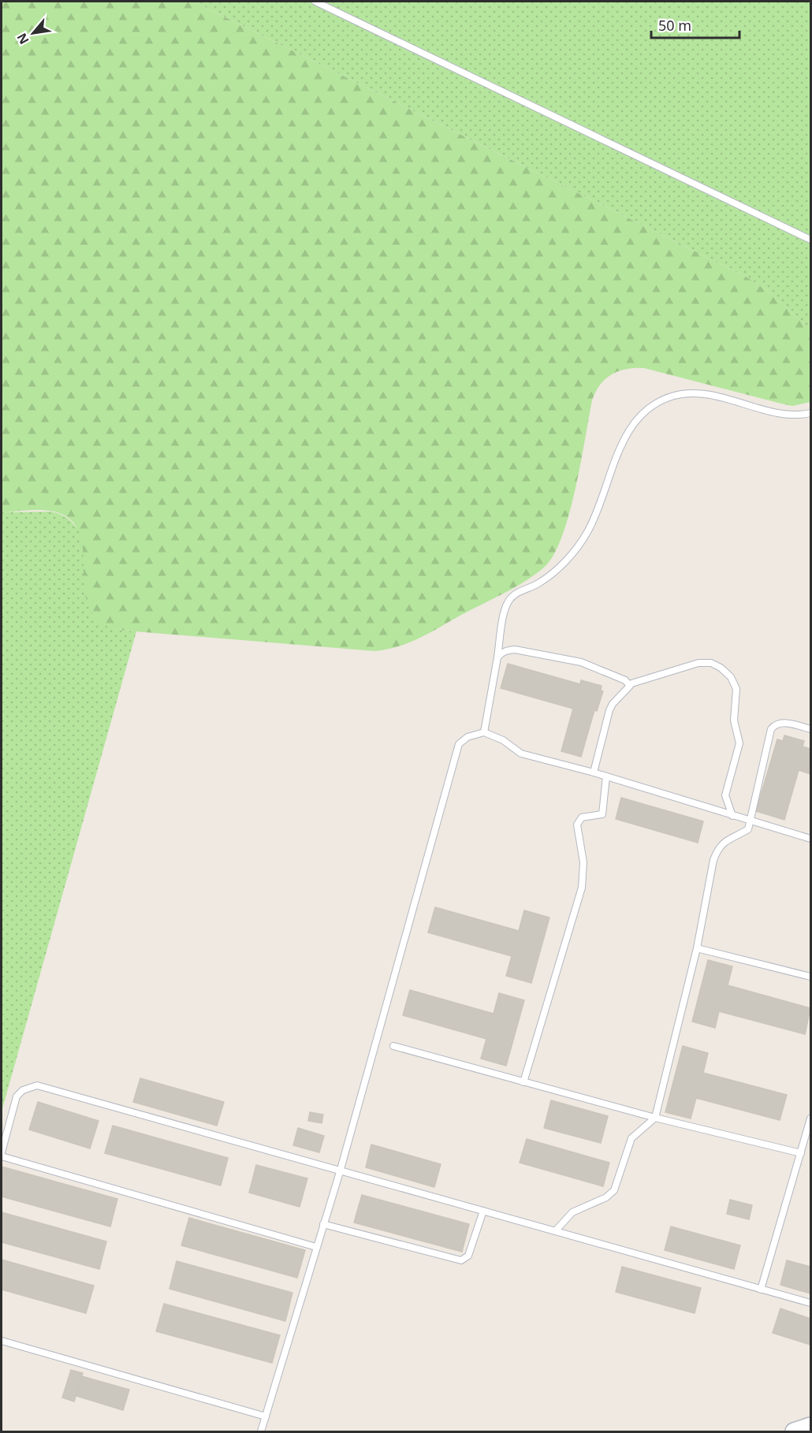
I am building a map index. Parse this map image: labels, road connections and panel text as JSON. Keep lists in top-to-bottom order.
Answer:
{
  "scale_bar": "50 m",
  "north": "bottom left"
}
